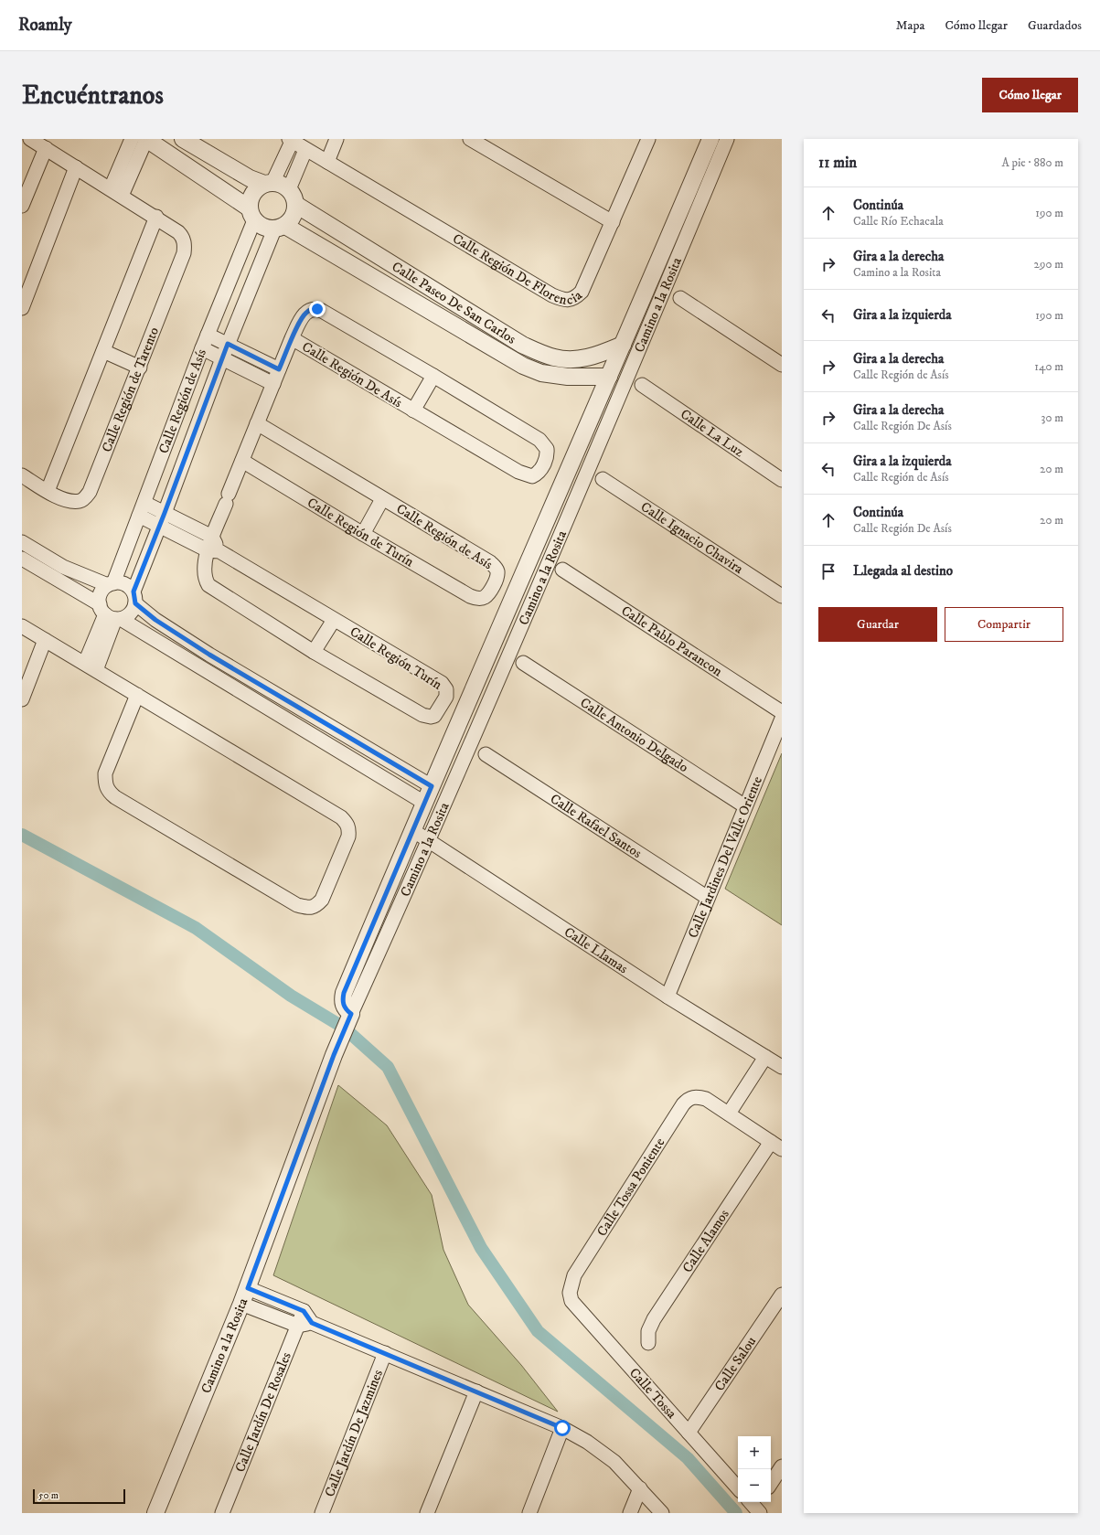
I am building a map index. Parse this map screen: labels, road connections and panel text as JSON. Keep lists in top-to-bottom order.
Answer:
{
  "streets": {
    "street": [
      "Calle Región De Florencia",
      "Calle Paseo De San Carlos",
      "Camino a la Rosita",
      "Calle Región De Asís",
      "Calle Región de Tarento",
      "Calle Región de Asís",
      "Calle La Luz",
      "Calle Región de Turín",
      "Calle Ignacio Chavira",
      "Calle Pablo Parancon",
      "Calle Región Turín",
      "Calle Antonio Delgado",
      "Calle Rafael Santos",
      "Calle Jardines Del Valle Oriente",
      "Calle Llamas",
      "Calle Tossa Poniente",
      "Calle Alamos",
      "Calle Salou",
      "Calle Tossa",
      "Calle Jardín De Rosales",
      "Calle Jardín De Jazmines"
    ]
  },
  "crossings": [
    ["Calle Región De Florencia", "Calle Paseo De San Carlos"],
    ["Calle Región De Florencia", "Calle Región de Asís"],
    ["Calle Paseo De San Carlos", "Camino a la Rosita"],
    ["Calle Paseo De San Carlos", "Calle Región de Asís"],
    ["Camino a la Rosita", "Calle Llamas"],
    ["Camino a la Rosita", "Calle Jardín De Rosales"],
    ["Calle Región De Asís", "Calle Región de Asís"],
    ["Calle Región de Asís", "Calle Región de Turín"],
    ["Calle Región de Asís", "Calle Región Turín"],
    ["Calle Antonio Delgado", "Calle Jardines Del Valle Oriente"],
    ["Calle Rafael Santos", "Calle Jardines Del Valle Oriente"],
    ["Calle Jardines Del Valle Oriente", "Calle Llamas"],
    ["Calle Tossa Poniente", "Calle Tossa"],
    ["Calle Salou", "Calle Tossa"]
  ],
  "scale_bar": "50 m",
  "page": {
    "header": "Roamly",
    "nav": ["Mapa", "Cómo llegar", "Guardados"],
    "buttons": [
      "Cómo llegar",
      ["Guardar", "Compartir"]
    ],
    "title": "Encuéntranos",
    "heading": ["11 min", "A pie · 880 m"],
    "list": [
      ["Continúa", "Calle Río Echacala", "190 m"],
      ["Gira a la derecha", "Camino a la Rosita", "290 m"],
      ["Gira a la izquierda", "190 m"],
      ["Gira a la derecha", "Calle Región de Asís", "140 m"],
      ["Gira a la derecha", "Calle Región De Asís", "30 m"],
      ["Gira a la izquierda", "Calle Región de Asís", "20 m"],
      ["Continúa", "Calle Región De Asís", "20 m"],
      "Llegada al destino"
    ],
    "map_buttons": ["+", "−"],
    "scale": "50 m"
  }
}
